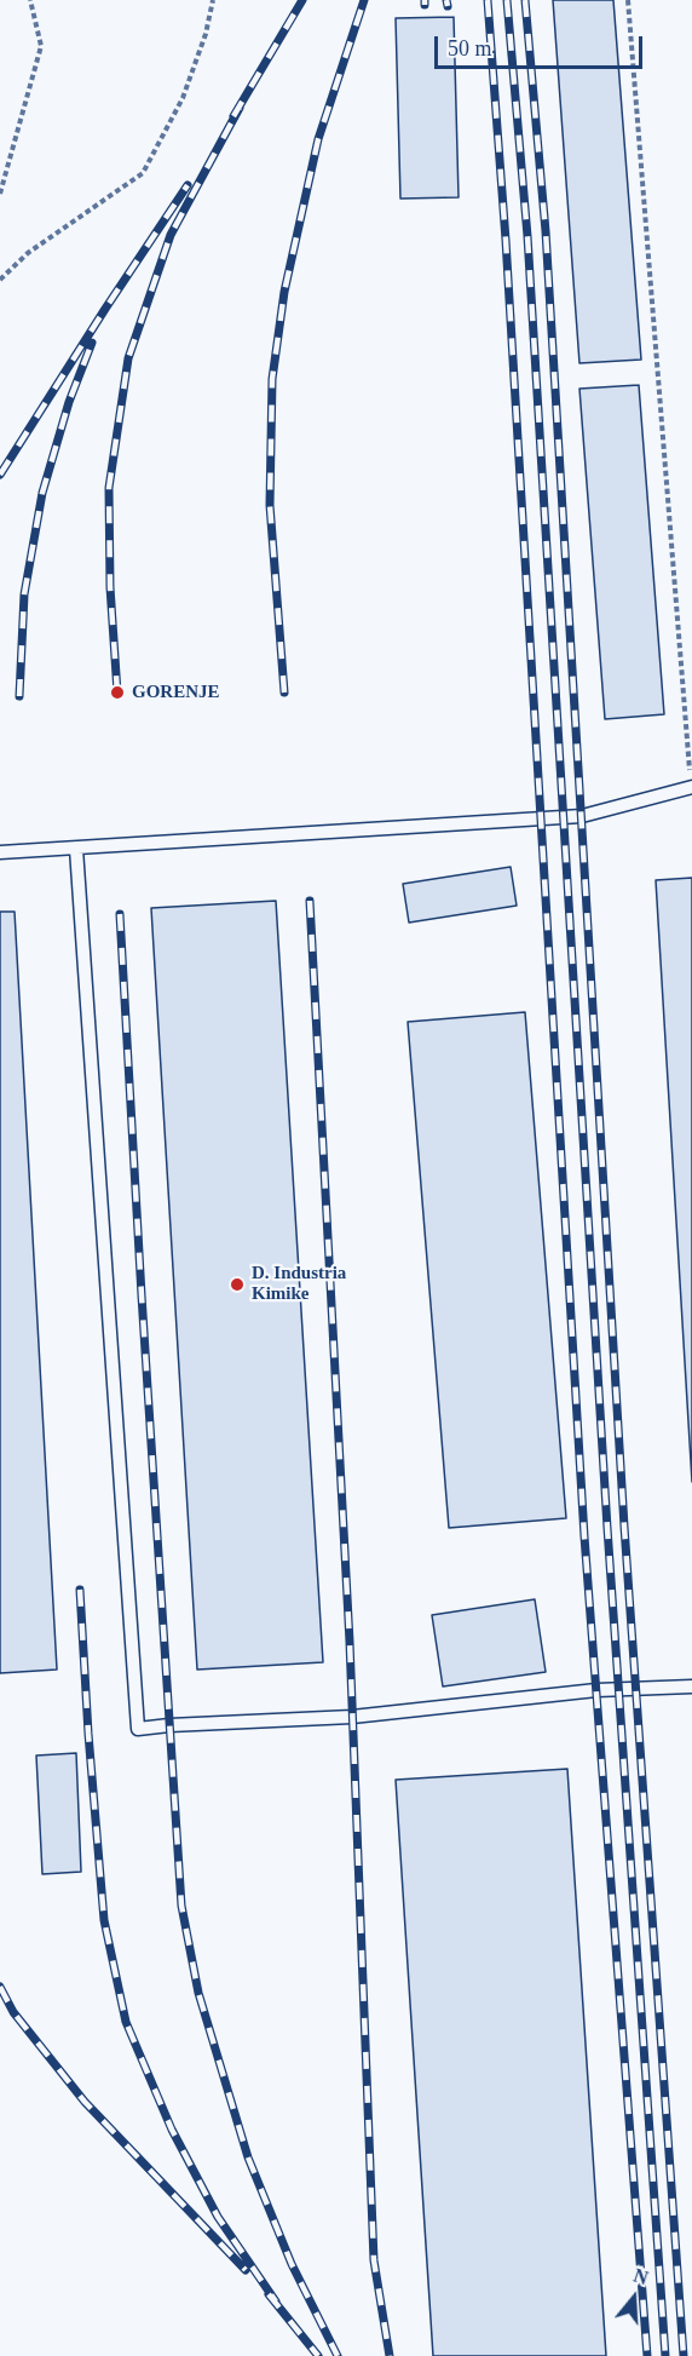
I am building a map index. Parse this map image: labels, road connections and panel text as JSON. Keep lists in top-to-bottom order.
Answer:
{
  "places": ["GORENJE", "D. Industria Kimike"],
  "scale_bar": "50 m",
  "north": "top"
}
